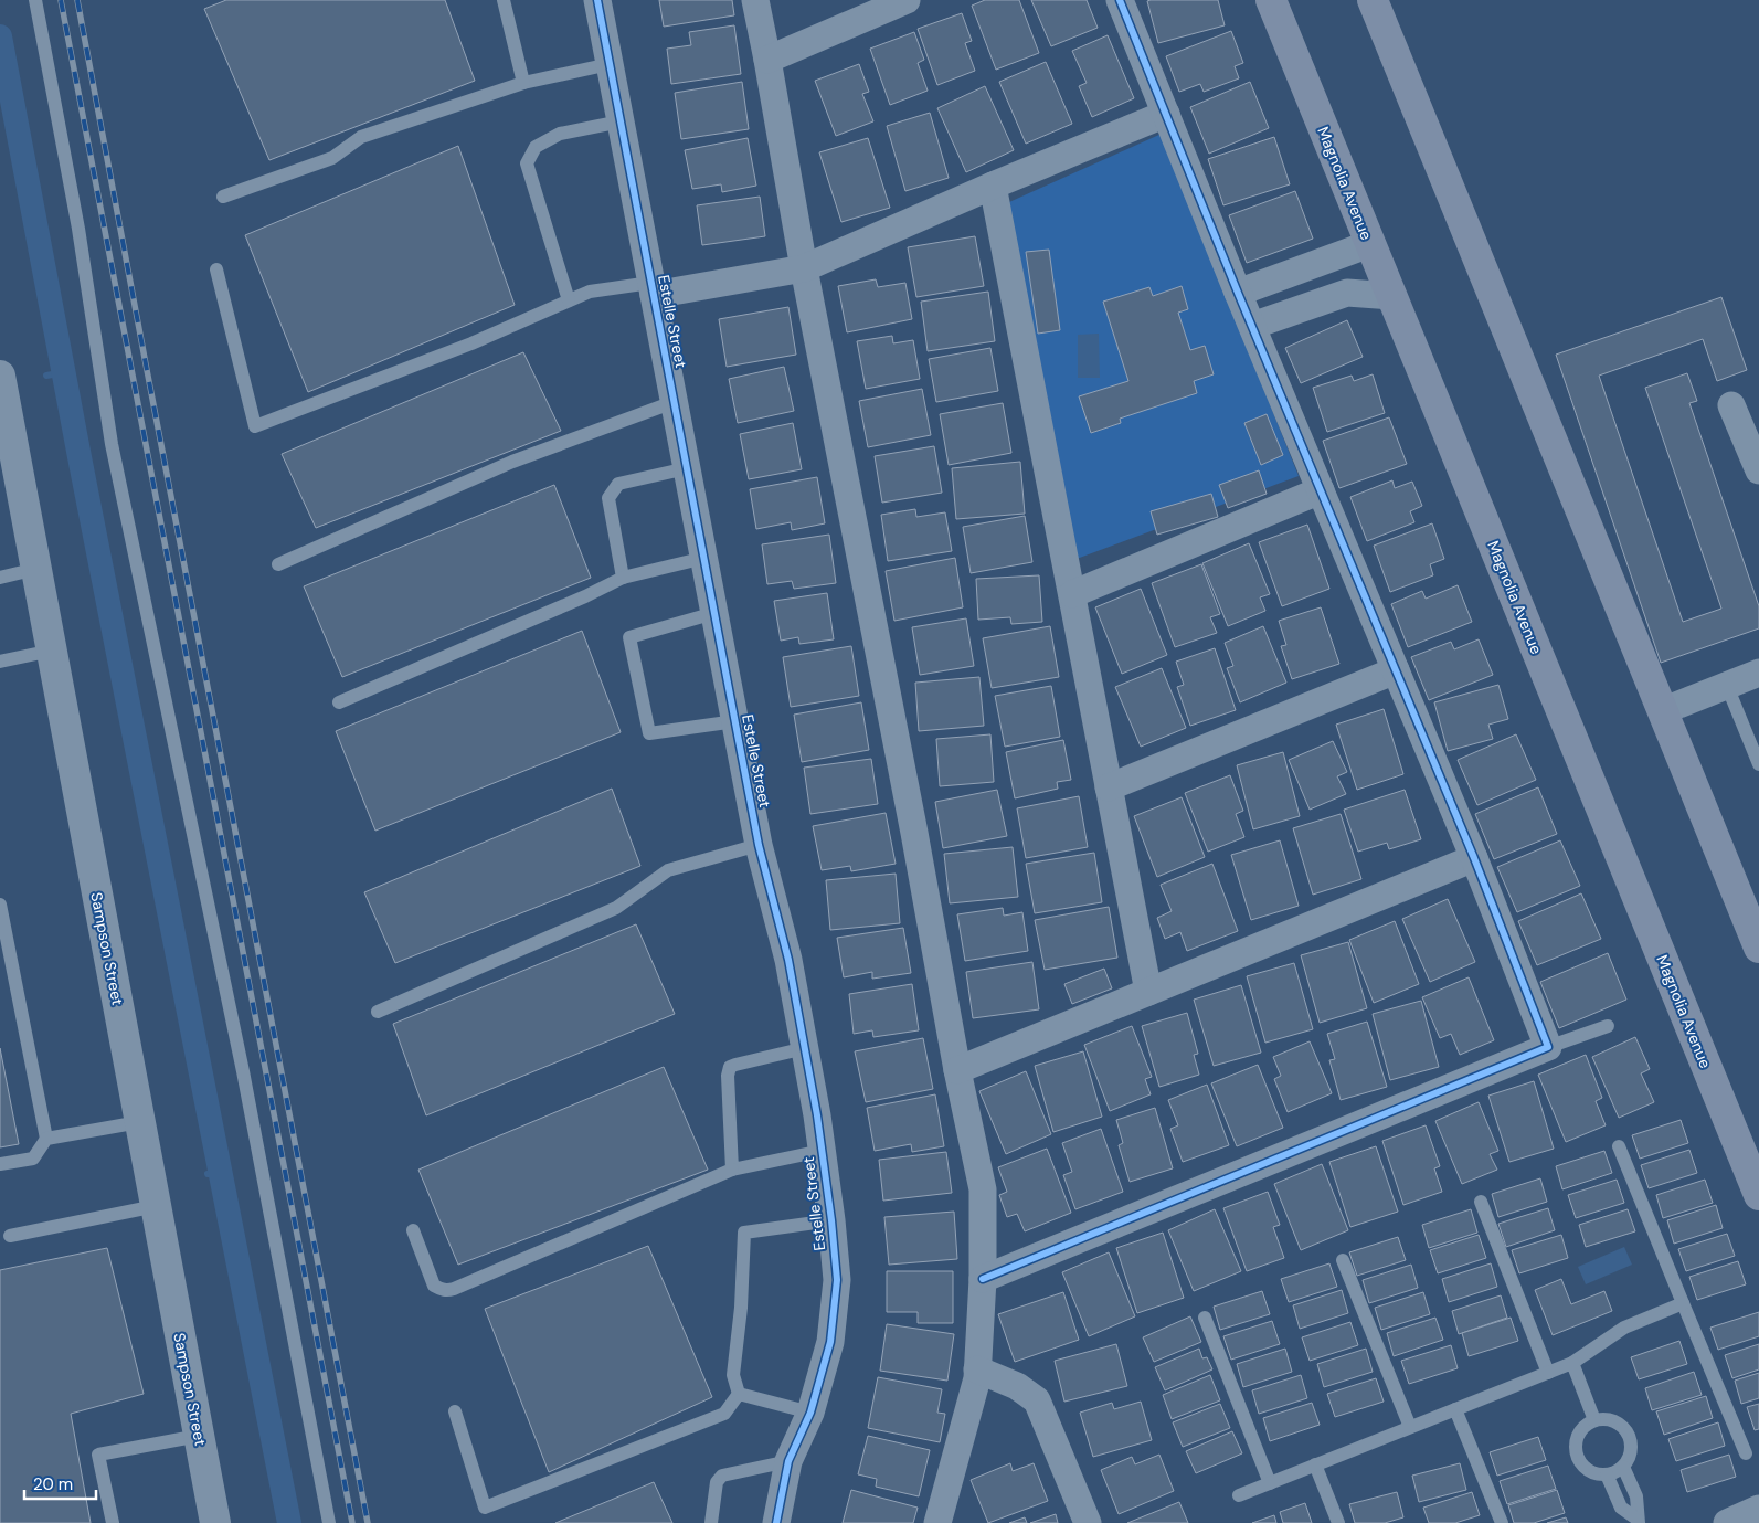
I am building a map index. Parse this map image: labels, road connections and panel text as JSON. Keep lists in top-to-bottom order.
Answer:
{
  "streets": {
    "main road": ["Magnolia Avenue"],
    "street": ["Estelle Street", "Sampson Street"]
  },
  "scale_bar": "20 m"
}
